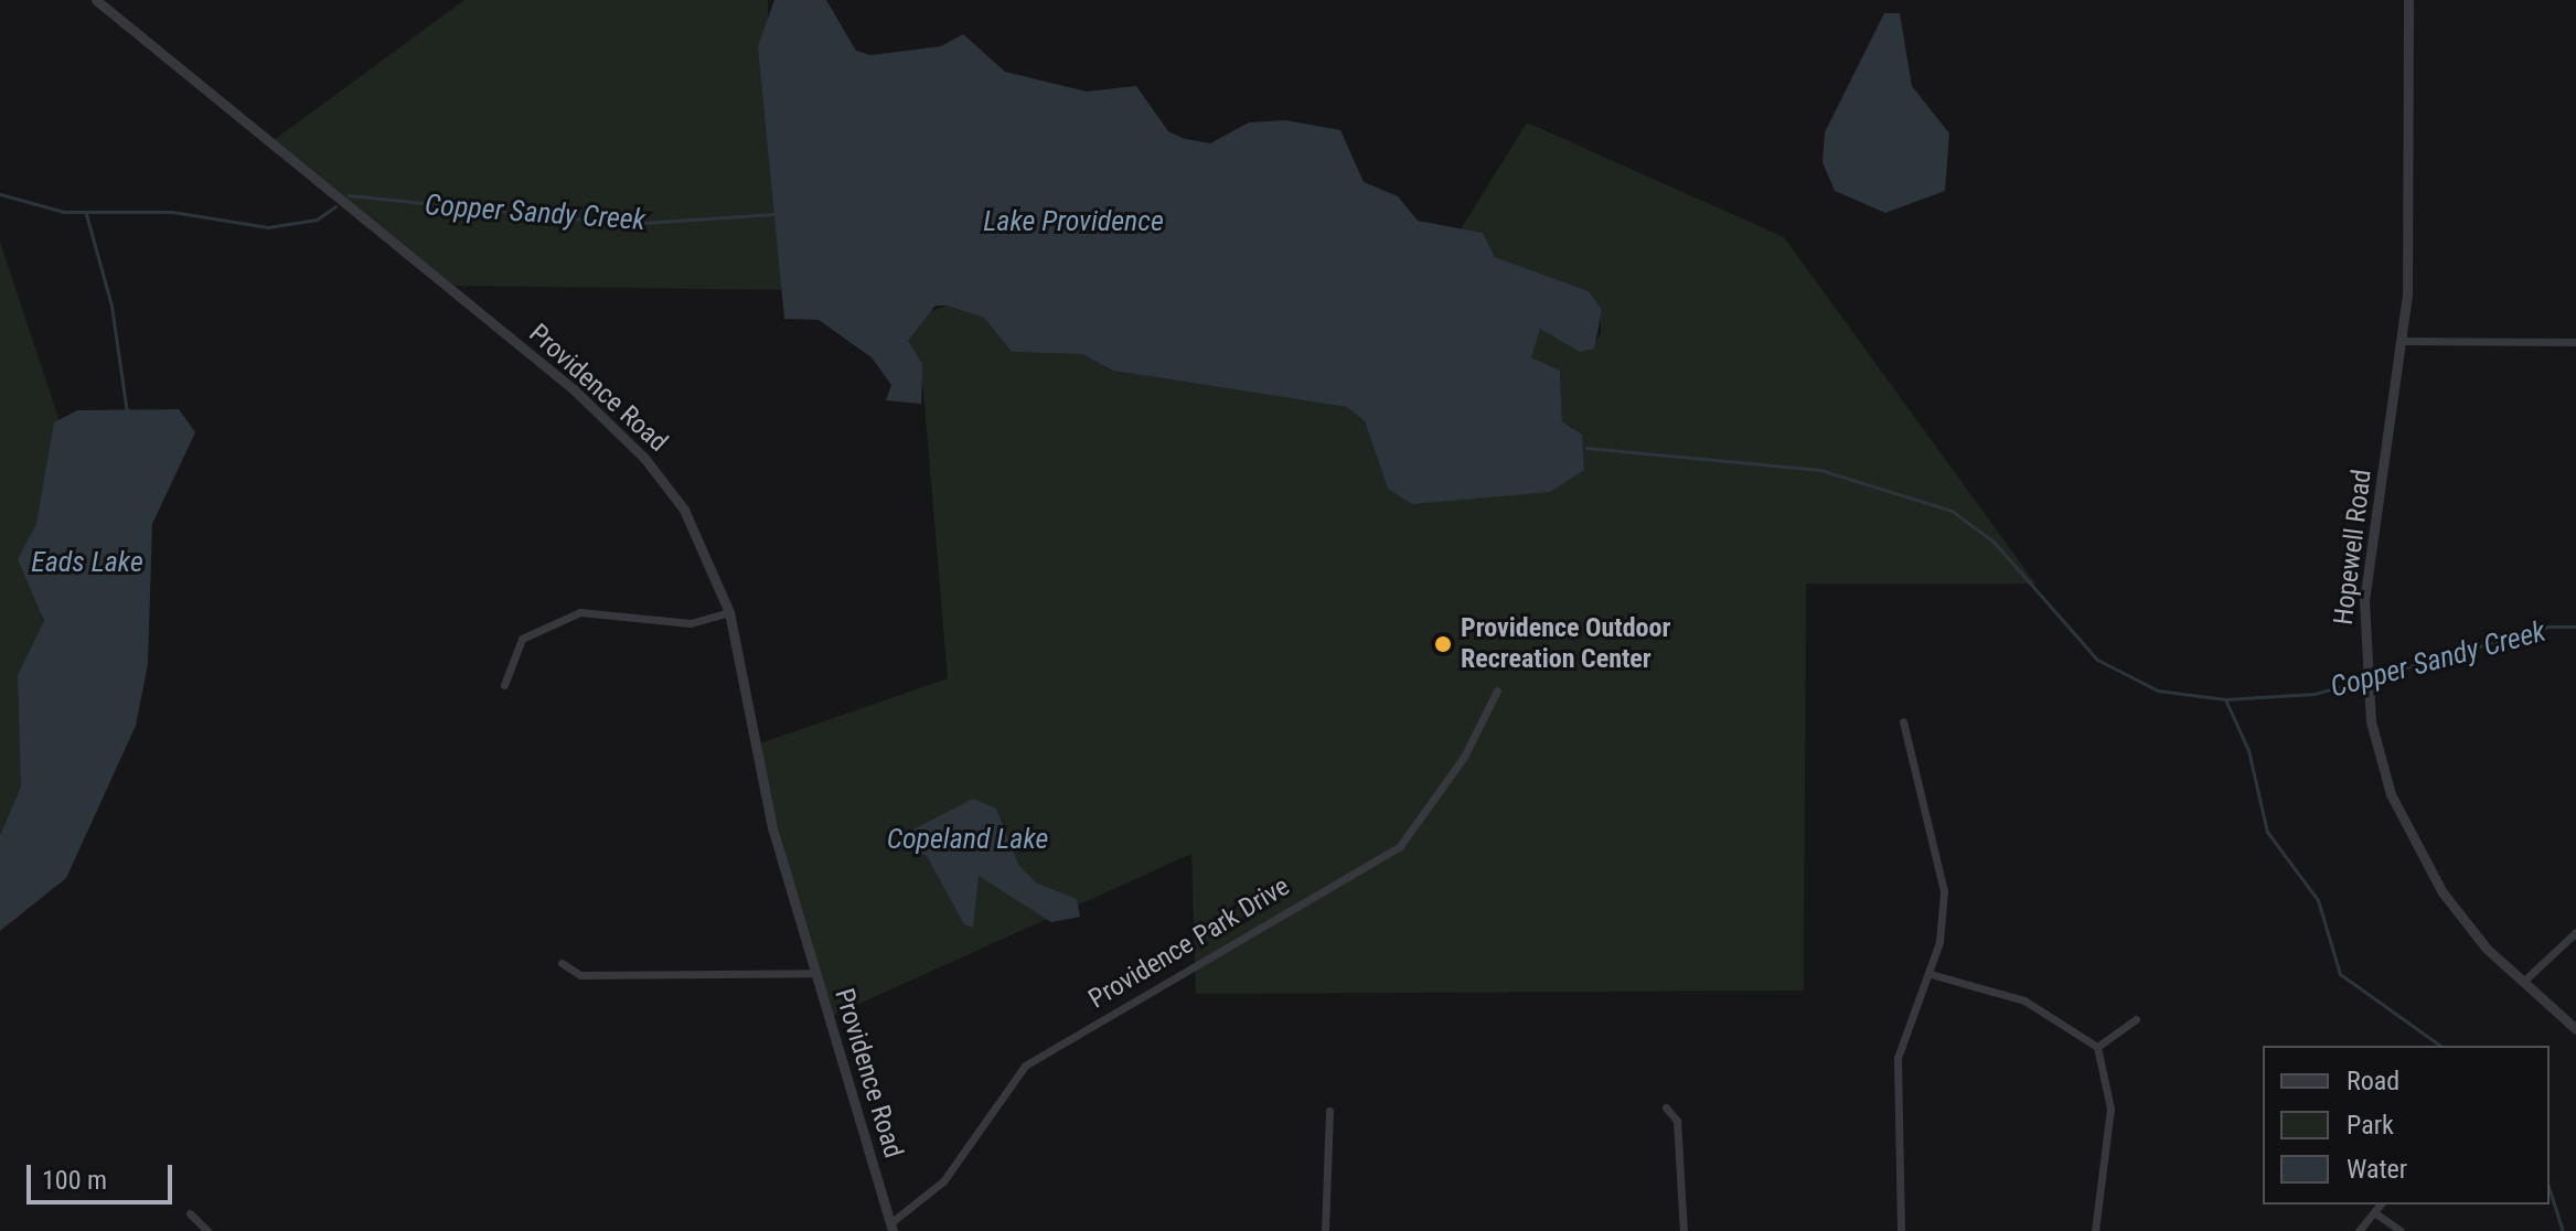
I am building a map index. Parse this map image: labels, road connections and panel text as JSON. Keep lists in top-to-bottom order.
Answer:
{
  "streets": {
    "street": ["Providence Road", "Hopewell Road", "Providence Park Drive"]
  },
  "crossings": [
    ["Providence Road", "Providence Park Drive"]
  ],
  "water": [
    "Copper Sandy Creek",
    "Lake Providence",
    "Eads Lake",
    "Copeland Lake"
  ],
  "places": ["Providence Outdoor Recreation Center"],
  "legend": ["Road", "Park", "Water"],
  "scale_bar": "100 m"
}
